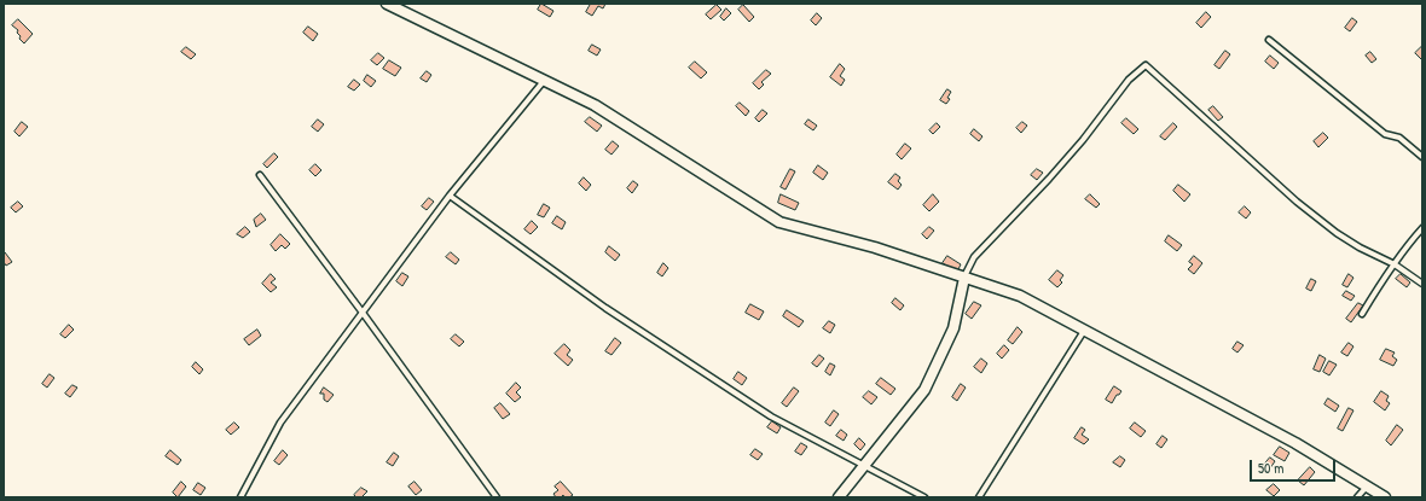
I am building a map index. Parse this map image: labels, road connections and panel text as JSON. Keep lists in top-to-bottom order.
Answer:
{
  "scale_bar": "50 m"
}
